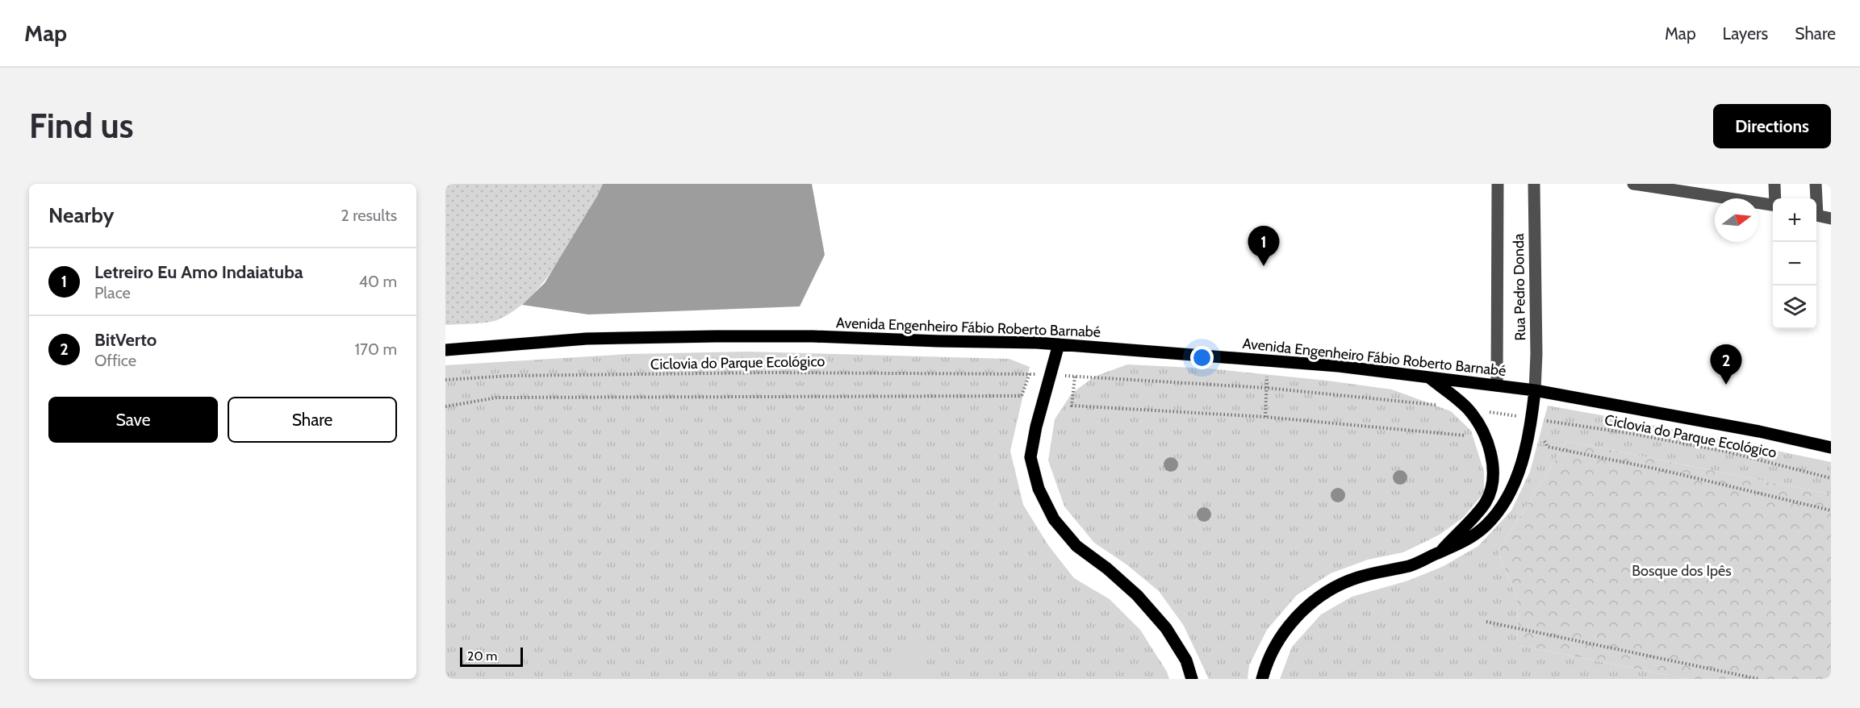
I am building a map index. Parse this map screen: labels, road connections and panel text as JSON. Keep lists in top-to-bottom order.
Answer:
{
  "streets": {
    "main road": ["Avenida Engenheiro Fábio Roberto Barnabé"],
    "street": ["Rua Pedro Donda"],
    "path": ["Ciclovia do Parque Ecológico"]
  },
  "crossings": [
    ["Rua Pedro Donda", "Avenida Engenheiro Fábio Roberto Barnabé"]
  ],
  "parks": ["Bosque dos Ipês"],
  "scale_bar": "20 m",
  "north": "right",
  "page": {
    "header": "Map",
    "nav": ["Map", "Layers", "Share"],
    "buttons": [
      "Directions",
      ["Save", "Share"]
    ],
    "title": "Find us",
    "heading": ["Nearby", "2 results"],
    "map_buttons": ["+", "−"],
    "pins": ["1", "2"],
    "list": [
      {
        "mark": "1",
        "name": "Letreiro Eu Amo Indaiatuba",
        "note": "Place",
        "value": "40 m"
      },
      {
        "mark": "2",
        "name": "BitVerto",
        "note": "Office",
        "value": "170 m"
      }
    ],
    "scale": "20 m"
  }
}
